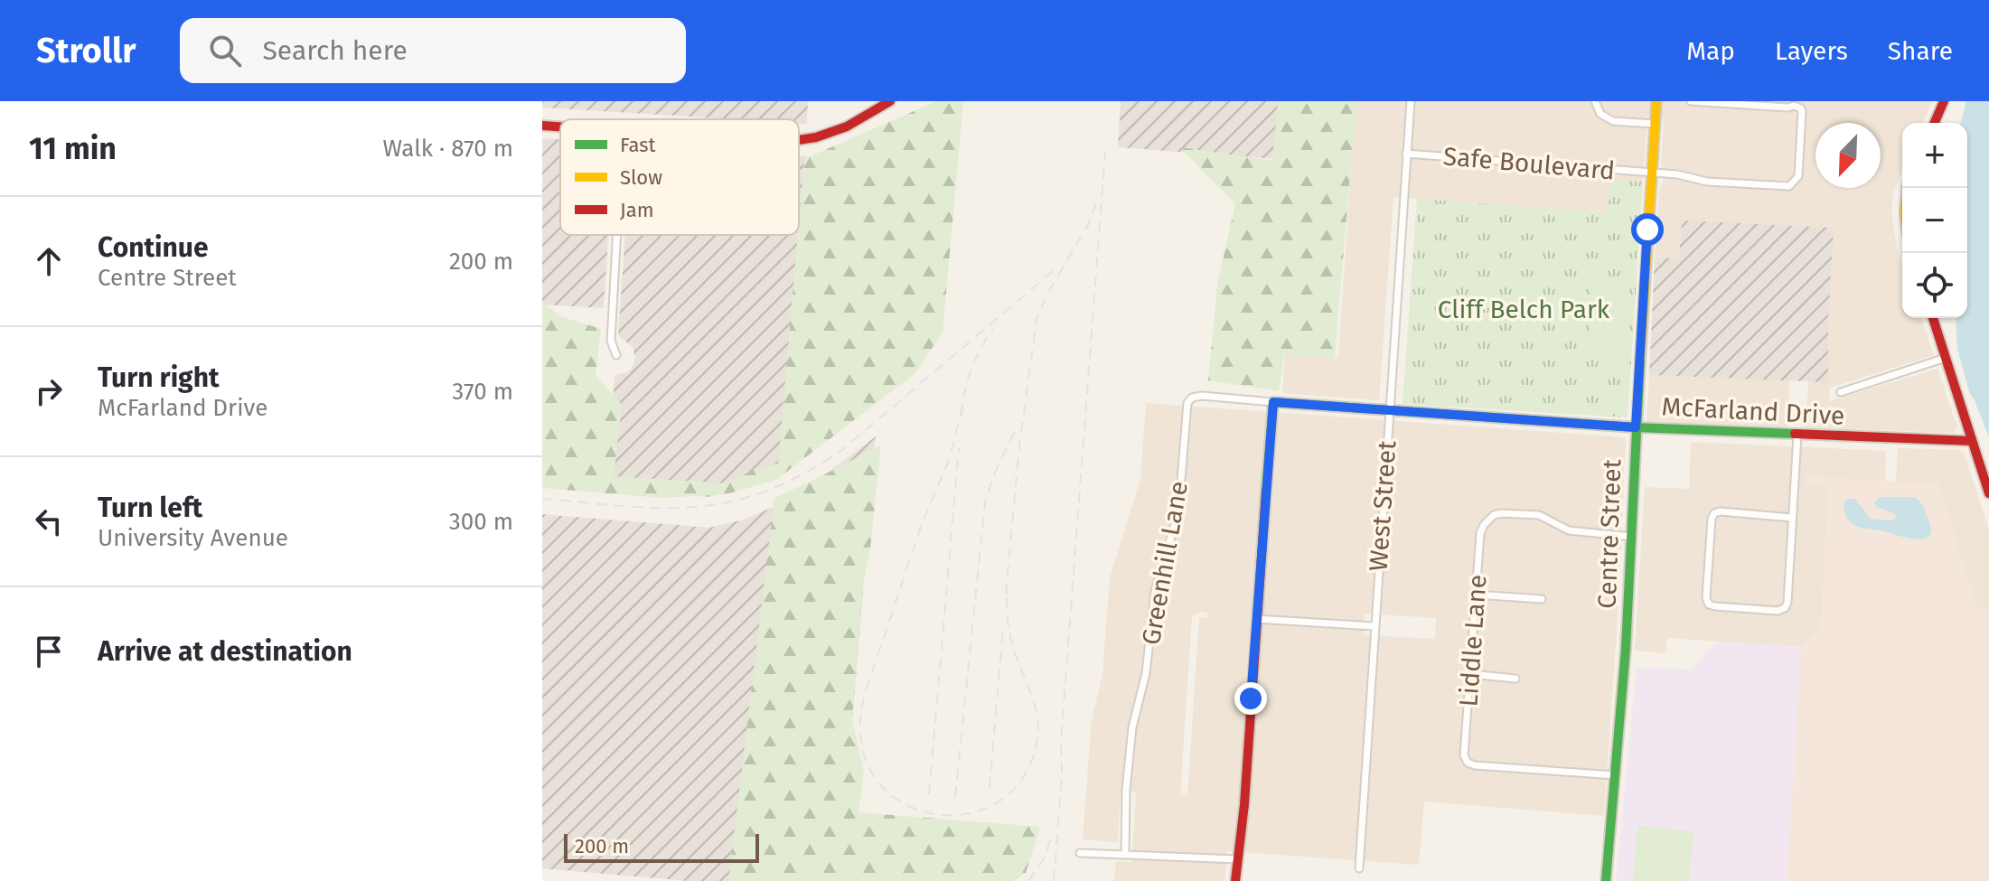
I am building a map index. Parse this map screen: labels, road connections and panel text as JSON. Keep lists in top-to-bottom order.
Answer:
{
  "streets": {
    "street": [
      "Safe Boulevard",
      "McFarland Drive",
      "West Street",
      "Centre Street",
      "Greenhill Lane",
      "Liddle Lane"
    ]
  },
  "crossings": [
    ["Safe Boulevard", "West Street"],
    ["Safe Boulevard", "Centre Street"],
    ["McFarland Drive", "West Street"],
    ["McFarland Drive", "Centre Street"],
    ["McFarland Drive", "Greenhill Lane"],
    ["Centre Street", "Liddle Lane"]
  ],
  "parks": ["Cliff Belch Park"],
  "legend": ["Fast", "Slow", "Jam"],
  "scale_bar": "200 m",
  "north": "bottom left",
  "page": {
    "header": "Strollr",
    "search": "Search here",
    "nav": ["Map", "Layers", "Share"],
    "heading": ["11 min", "Walk · 870 m"],
    "map_buttons": ["+", "−"],
    "list": [
      ["Continue", "Centre Street", "200 m"],
      ["Turn right", "McFarland Drive", "370 m"],
      ["Turn left", "University Avenue", "300 m"],
      "Arrive at destination"
    ],
    "scale": "200 m"
  }
}
